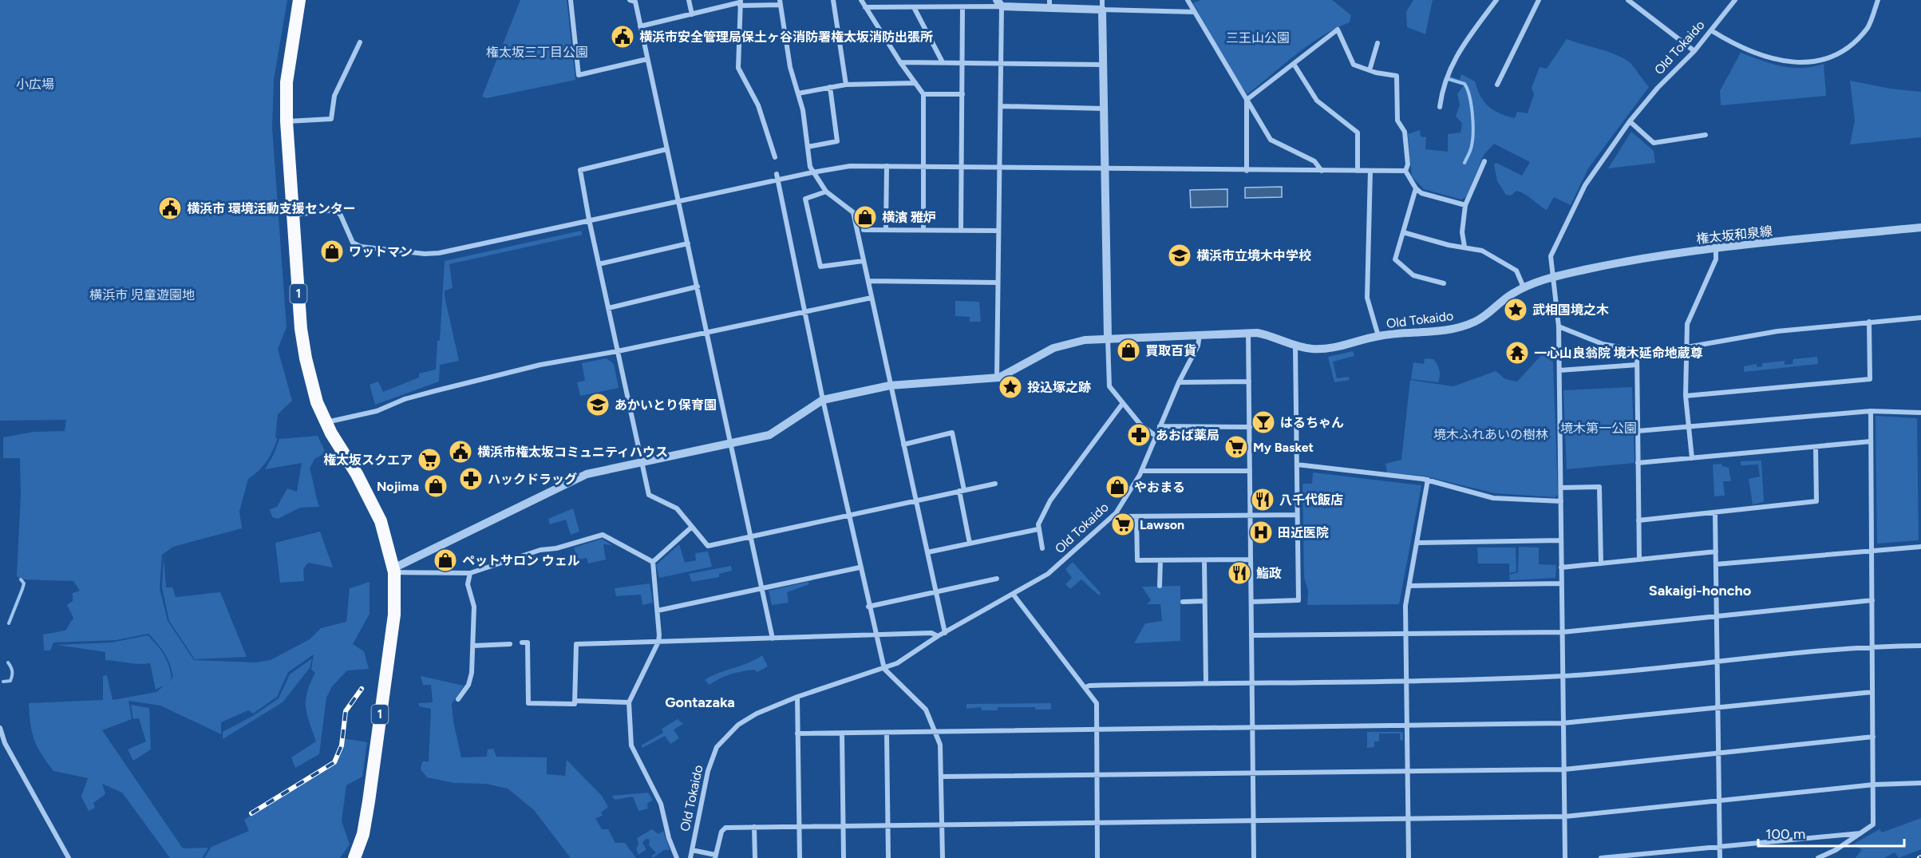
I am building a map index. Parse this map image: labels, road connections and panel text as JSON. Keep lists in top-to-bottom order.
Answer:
{
  "streets": {
    "highway": ["1"],
    "street": ["Old Tokaido", "権太坂和泉線"]
  },
  "crossings": [
    ["Old Tokaido", "権太坂和泉線"]
  ],
  "districts": ["Sakaigi-honcho", "Gontazaka"],
  "parks": [
    "三王山公園",
    "権太坂三丁目公園",
    "小広場",
    "横浜市 児童遊園地",
    "境木第一公園",
    "境木ふれあいの樹林"
  ],
  "places": {
    "public building": ["横浜市安全管理局保土ヶ谷消防署権太坂消防出張所", "横浜市 環境活動支援センター", "横浜市権太坂コミュニティハウス"],
    "shop": [
      "横濱 雅炉",
      "ワットマン",
      "買取百貨",
      "Nojima",
      "やおまる",
      "ペットサロン ウェル"
    ],
    "school or university": ["横浜市立境木中学校", "あかいとり保育園"],
    "place": ["武相国境之木", "投込塚之跡"],
    "temple": ["一心山良翁院 境木延命地蔵尊"],
    "bar": ["はるちゃん"],
    "pharmacy": ["あおば薬局", "ハックドラッグ"],
    "supermarket": ["My Basket", "権太坂スクエア", "Lawson"],
    "restaurant": ["八千代飯店", "鮨政"],
    "hospital": ["田近医院"]
  },
  "scale_bar": "100 m"
}
